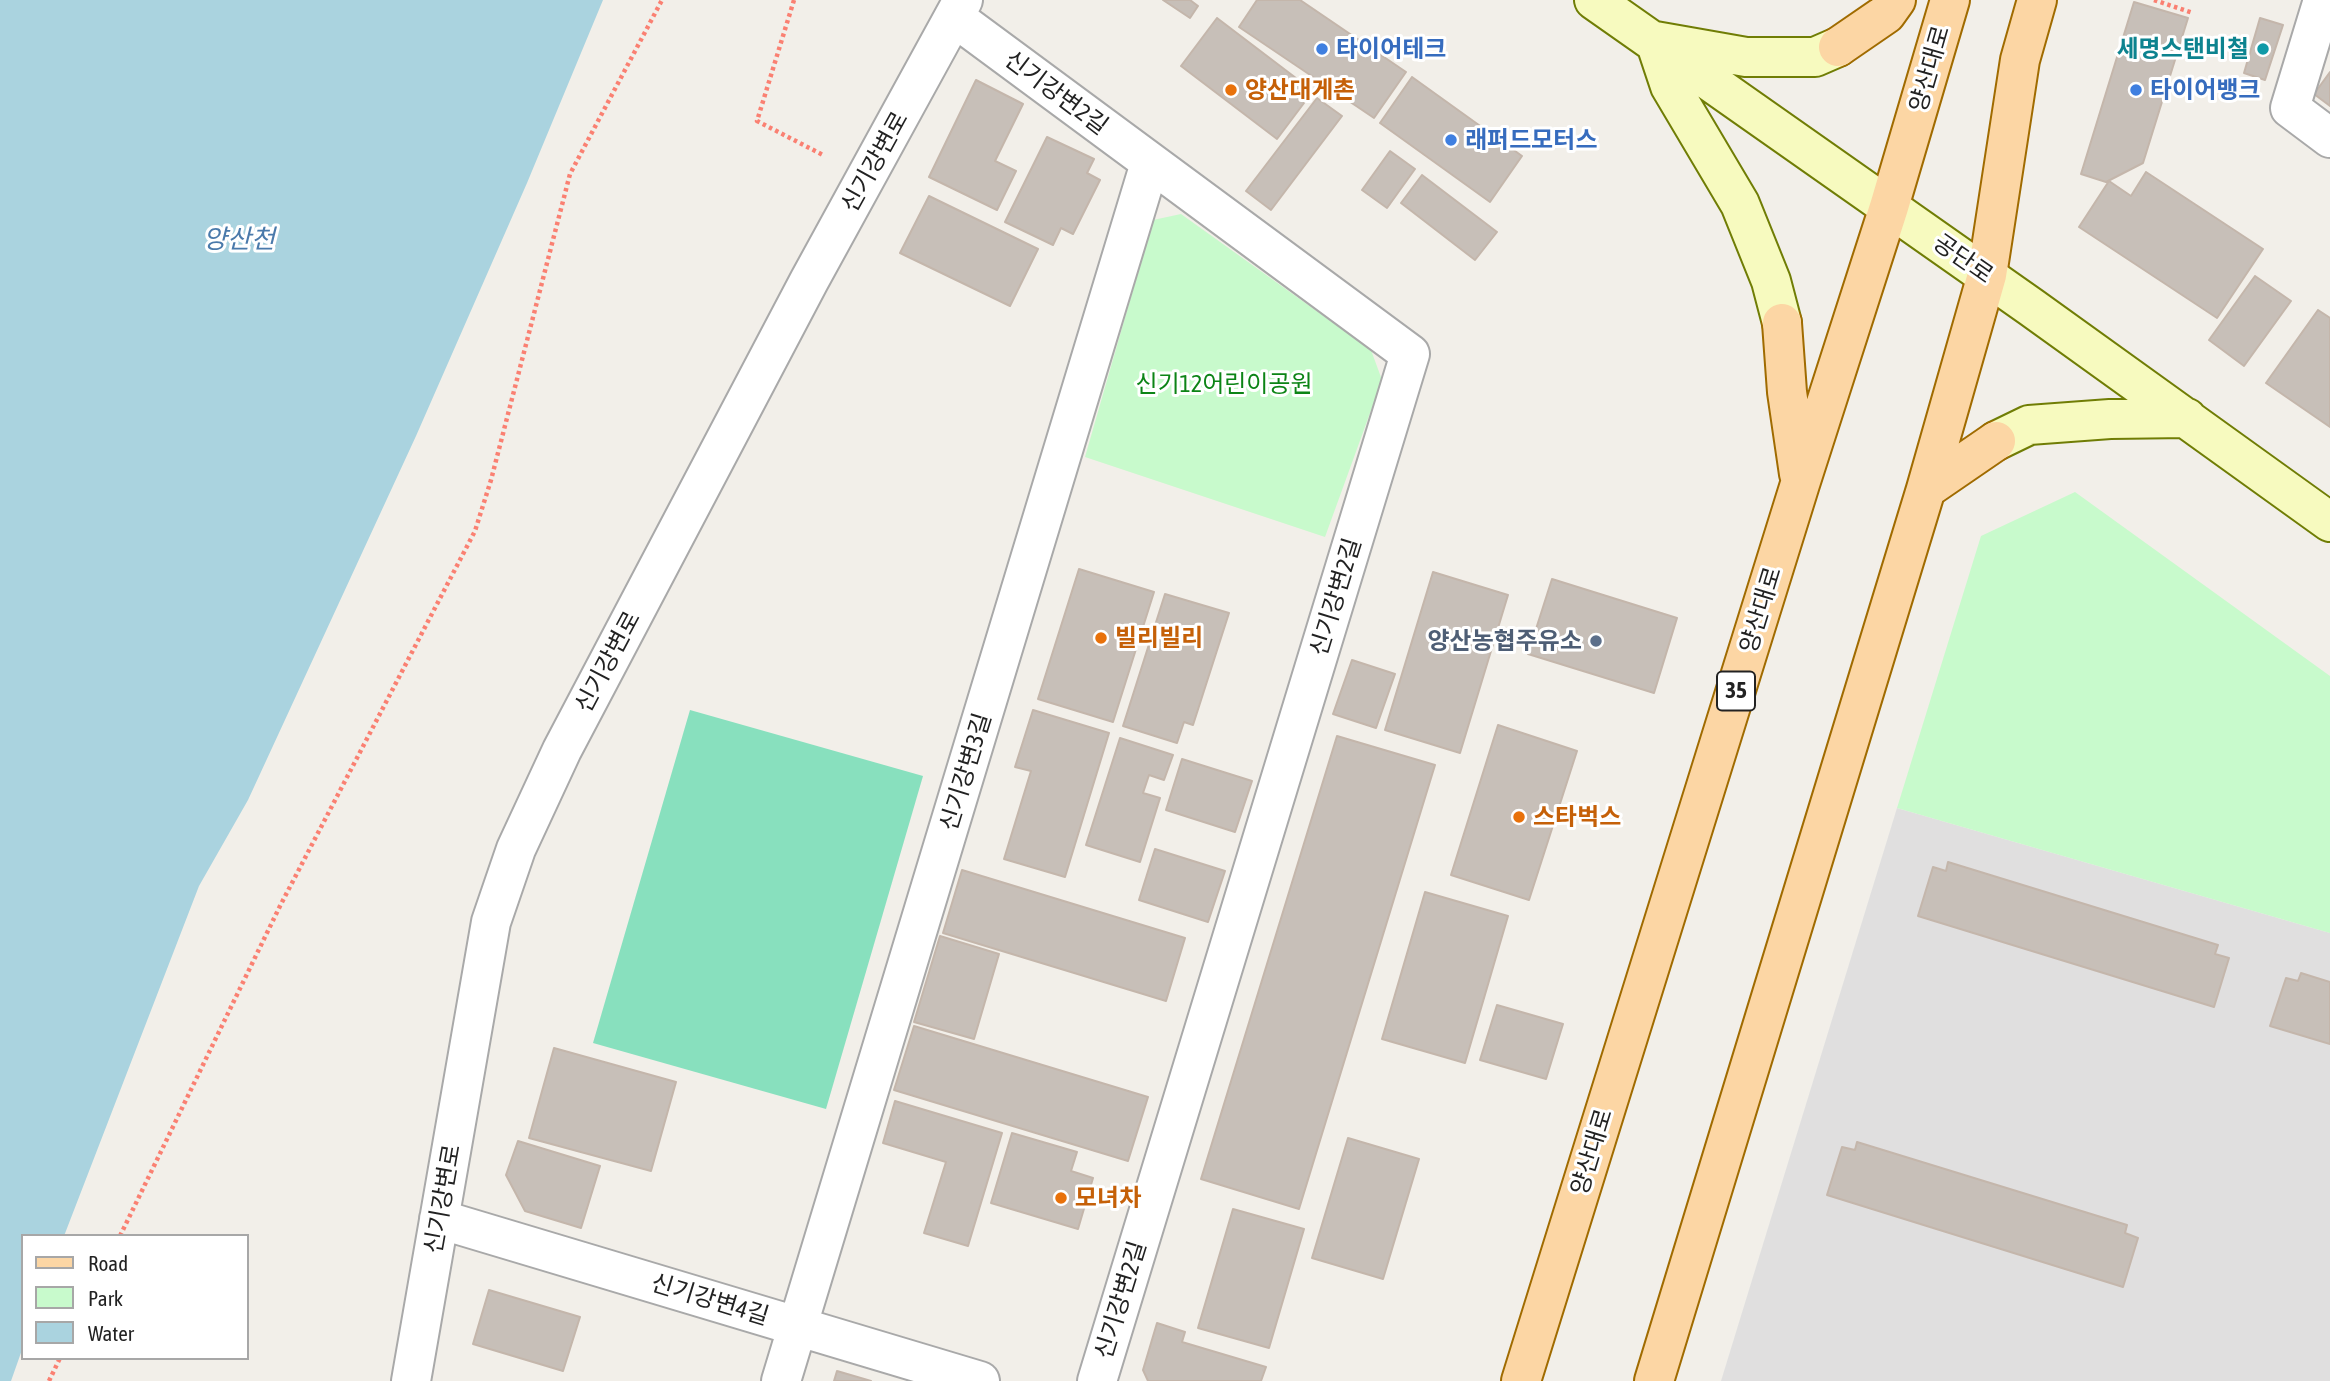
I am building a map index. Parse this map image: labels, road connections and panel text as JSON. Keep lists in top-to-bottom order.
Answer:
{
  "streets": {
    "main road": ["양산대로", "35"],
    "street": [
      "신기강변2길",
      "신기강변로",
      "공단로",
      "신기강변3길",
      "신기강변4길"
    ]
  },
  "crossings": [
    ["양산대로", "공단로"],
    ["신기강변2길", "신기강변로"],
    ["신기강변2길", "신기강변3길"],
    ["신기강변로", "신기강변4길"],
    ["신기강변3길", "신기강변4길"]
  ],
  "water": ["양산천"],
  "parks": ["신기12어린이공원"],
  "places": [
    "타이어테크",
    "세명스탠비철",
    "양산대게촌",
    "타이어뱅크",
    "래퍼드모터스",
    "빌리빌리",
    "양산농협주유소",
    "스타벅스",
    "모녀차"
  ],
  "legend": ["Road", "Park", "Water"]
}
